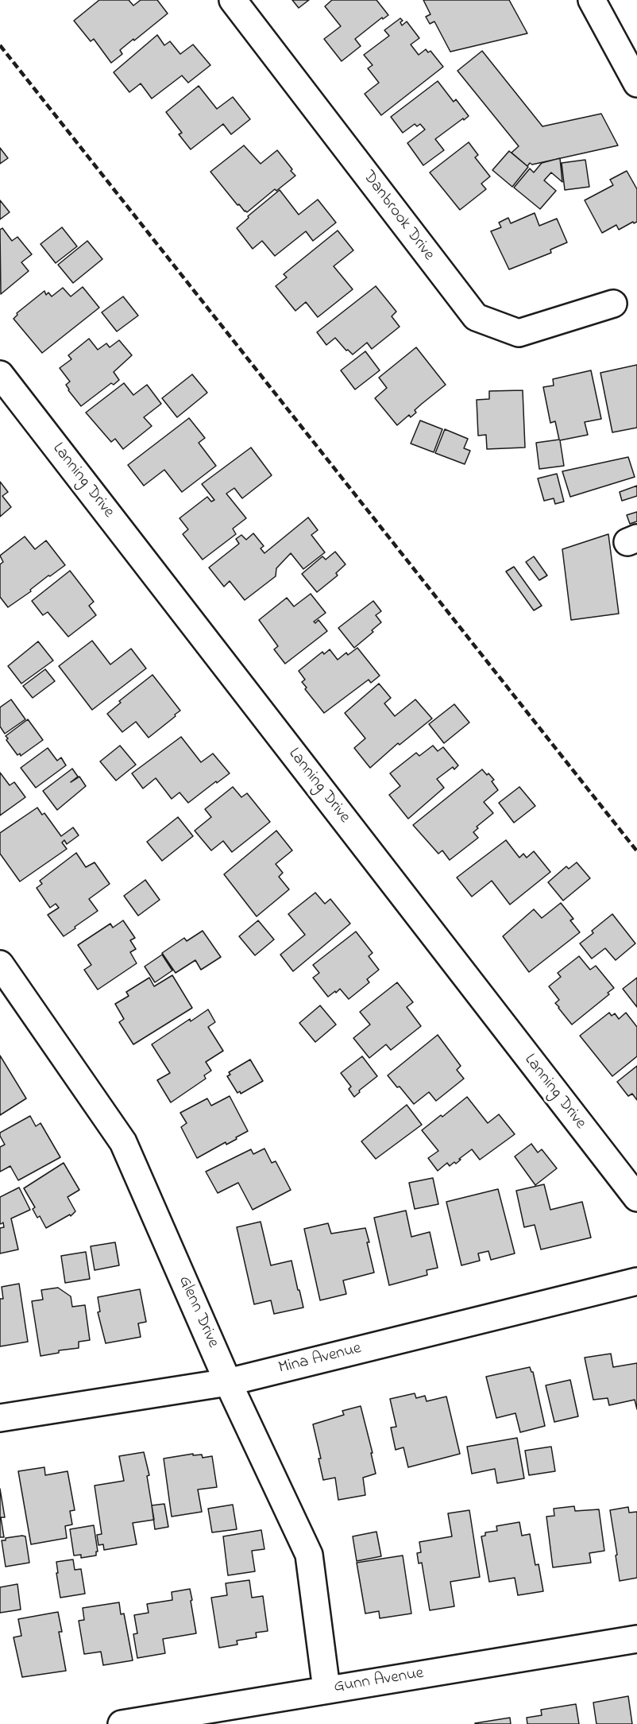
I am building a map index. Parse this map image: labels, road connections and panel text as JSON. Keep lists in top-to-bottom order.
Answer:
{
  "streets": {
    "street": [
      "Danbrook Drive",
      "Lanning Drive",
      "Glenn Drive",
      "Mina Avenue",
      "Gunn Avenue"
    ]
  },
  "crossings": [
    ["Glenn Drive", "Mina Avenue"],
    ["Glenn Drive", "Gunn Avenue"]
  ]
}
